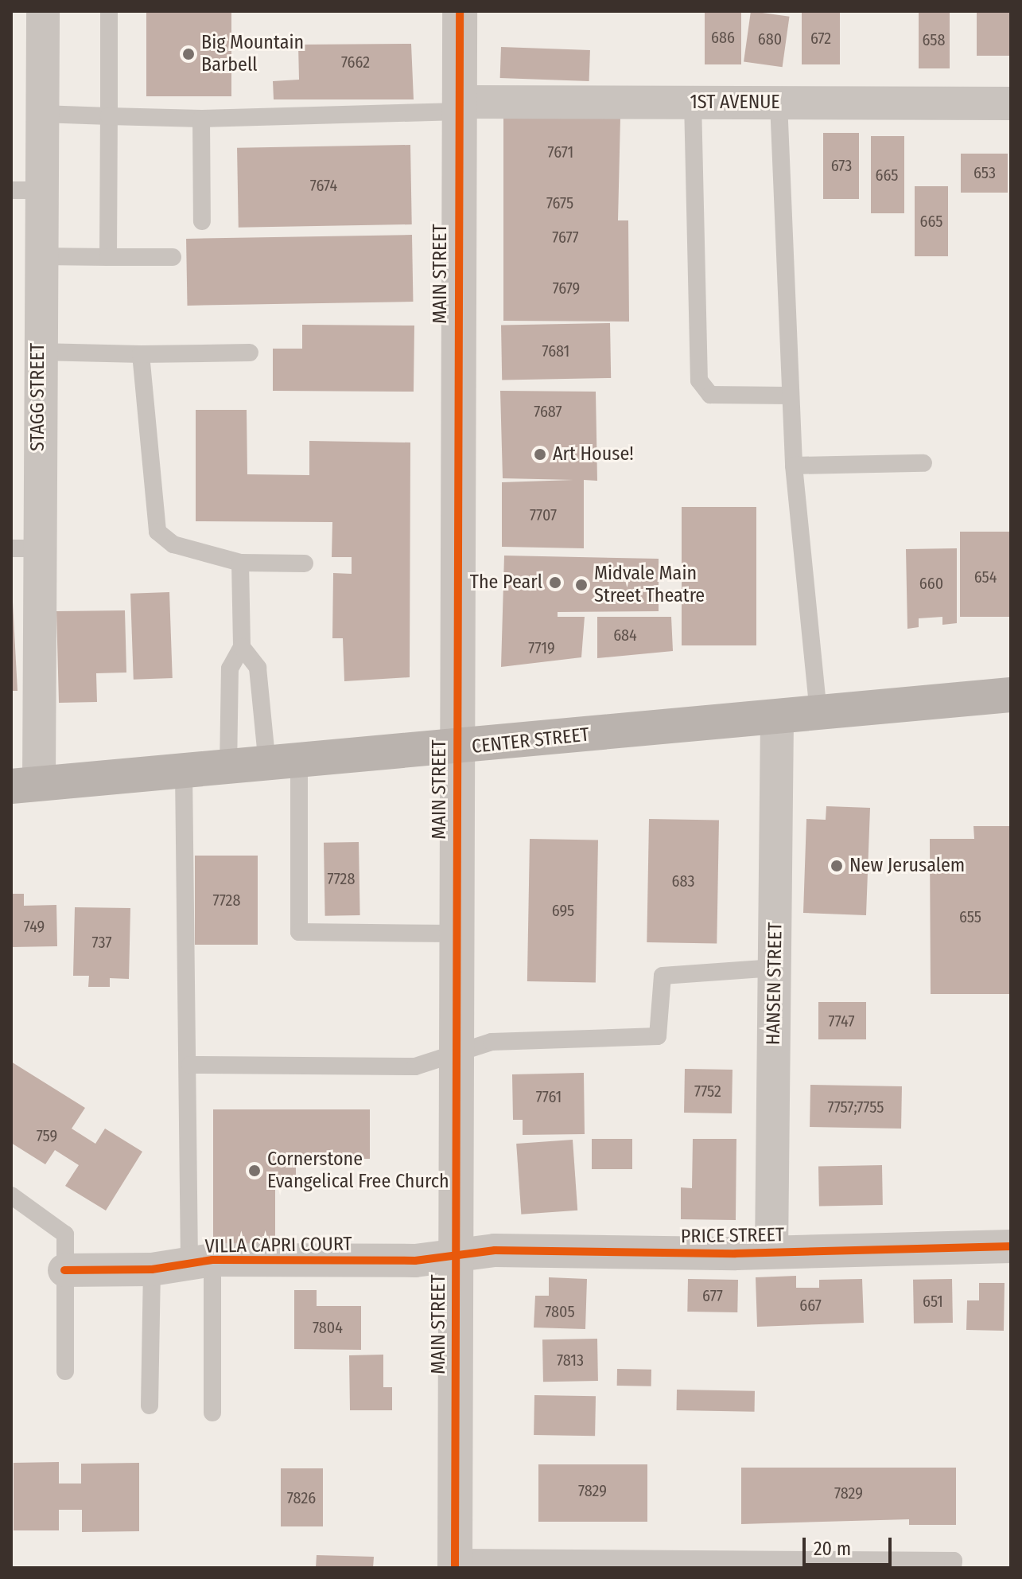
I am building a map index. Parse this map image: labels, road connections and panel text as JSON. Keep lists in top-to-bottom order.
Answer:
{
  "streets": {
    "main road": ["CENTER STREET"],
    "street": [
      "1ST AVENUE",
      "MAIN STREET",
      "STAGG STREET",
      "HANSEN STREET",
      "PRICE STREET",
      "VILLA CAPRI COURT"
    ]
  },
  "crossings": [
    ["1ST AVENUE", "MAIN STREET"],
    ["MAIN STREET", "CENTER STREET"],
    ["MAIN STREET", "PRICE STREET"],
    ["MAIN STREET", "VILLA CAPRI COURT"],
    ["STAGG STREET", "CENTER STREET"],
    ["CENTER STREET", "HANSEN STREET"],
    ["HANSEN STREET", "PRICE STREET"],
    ["PRICE STREET", "VILLA CAPRI COURT"]
  ],
  "places": [
    "Big Mountain Barbell",
    "Art House!",
    "The Pearl",
    "Midvale Main Street Theatre",
    "New Jerusalem",
    "Cornerstone Evangelical Free Church"
  ],
  "house_numbers": [
    "686",
    "672",
    "680",
    "658",
    "7662",
    "7671",
    "673",
    "653",
    "665",
    "7674",
    "7675",
    "665",
    "7677",
    "7679",
    "7681",
    "7687",
    "7707",
    "654",
    "660",
    "684",
    "7719",
    "7728",
    "683",
    "7728",
    "695",
    "655",
    "749",
    "737",
    "7747",
    "7752",
    "7761",
    "7757;7755",
    "759",
    "677",
    "651",
    "667",
    "7805",
    "7804",
    "7813",
    "7829",
    "7829",
    "7826"
  ],
  "scale_bar": "20 m"
}
